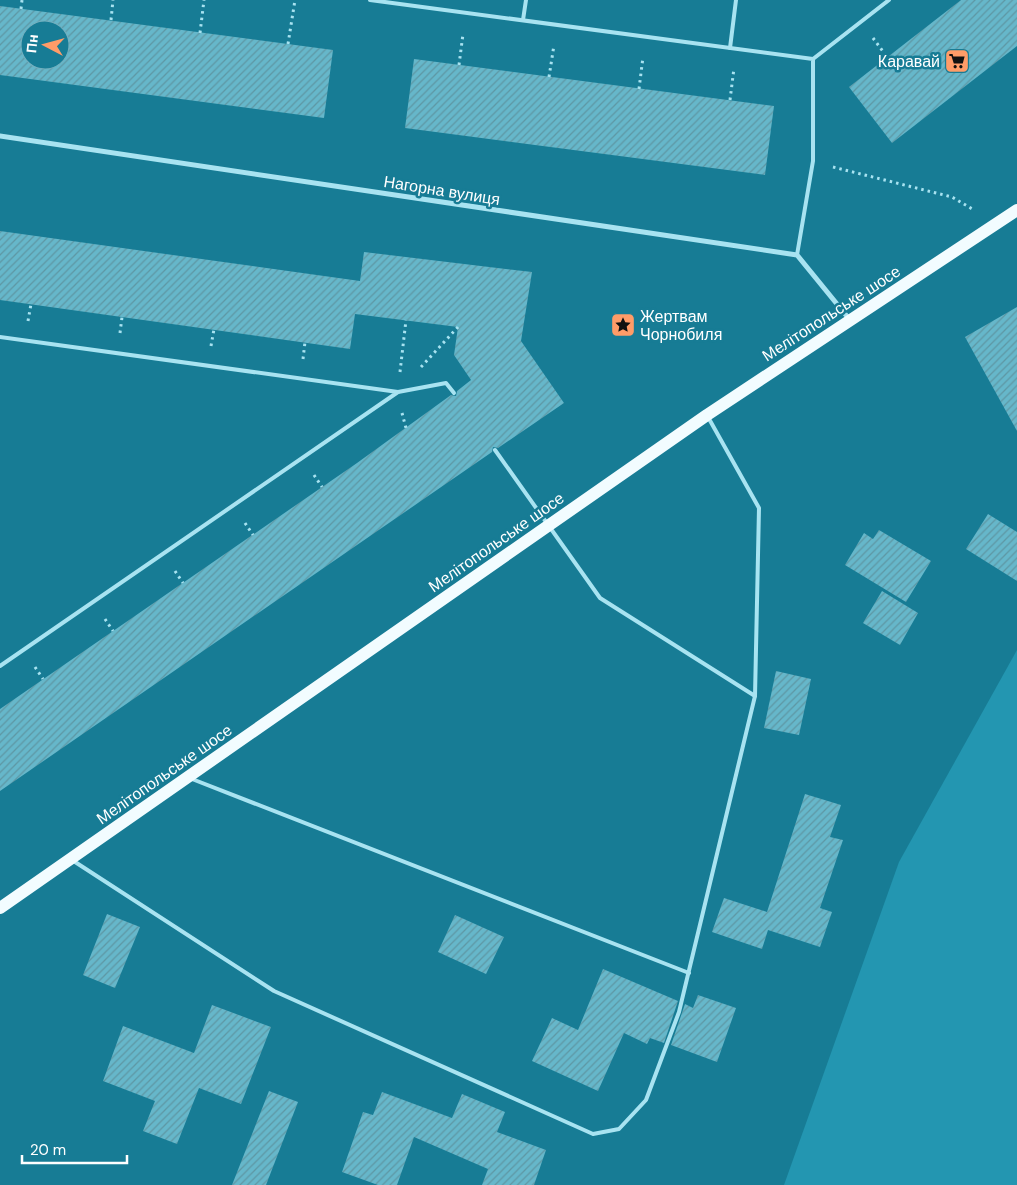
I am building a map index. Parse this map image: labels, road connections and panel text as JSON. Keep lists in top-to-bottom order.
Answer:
{
  "streets": {
    "main road": ["Мелітопольське шосе"],
    "street": ["Нагорна вулиця"]
  },
  "places": {
    "supermarket": ["Каравай"],
    "place": ["Жертвам Чорнобиля"]
  },
  "scale_bar": "20 m",
  "north": "left"
}
